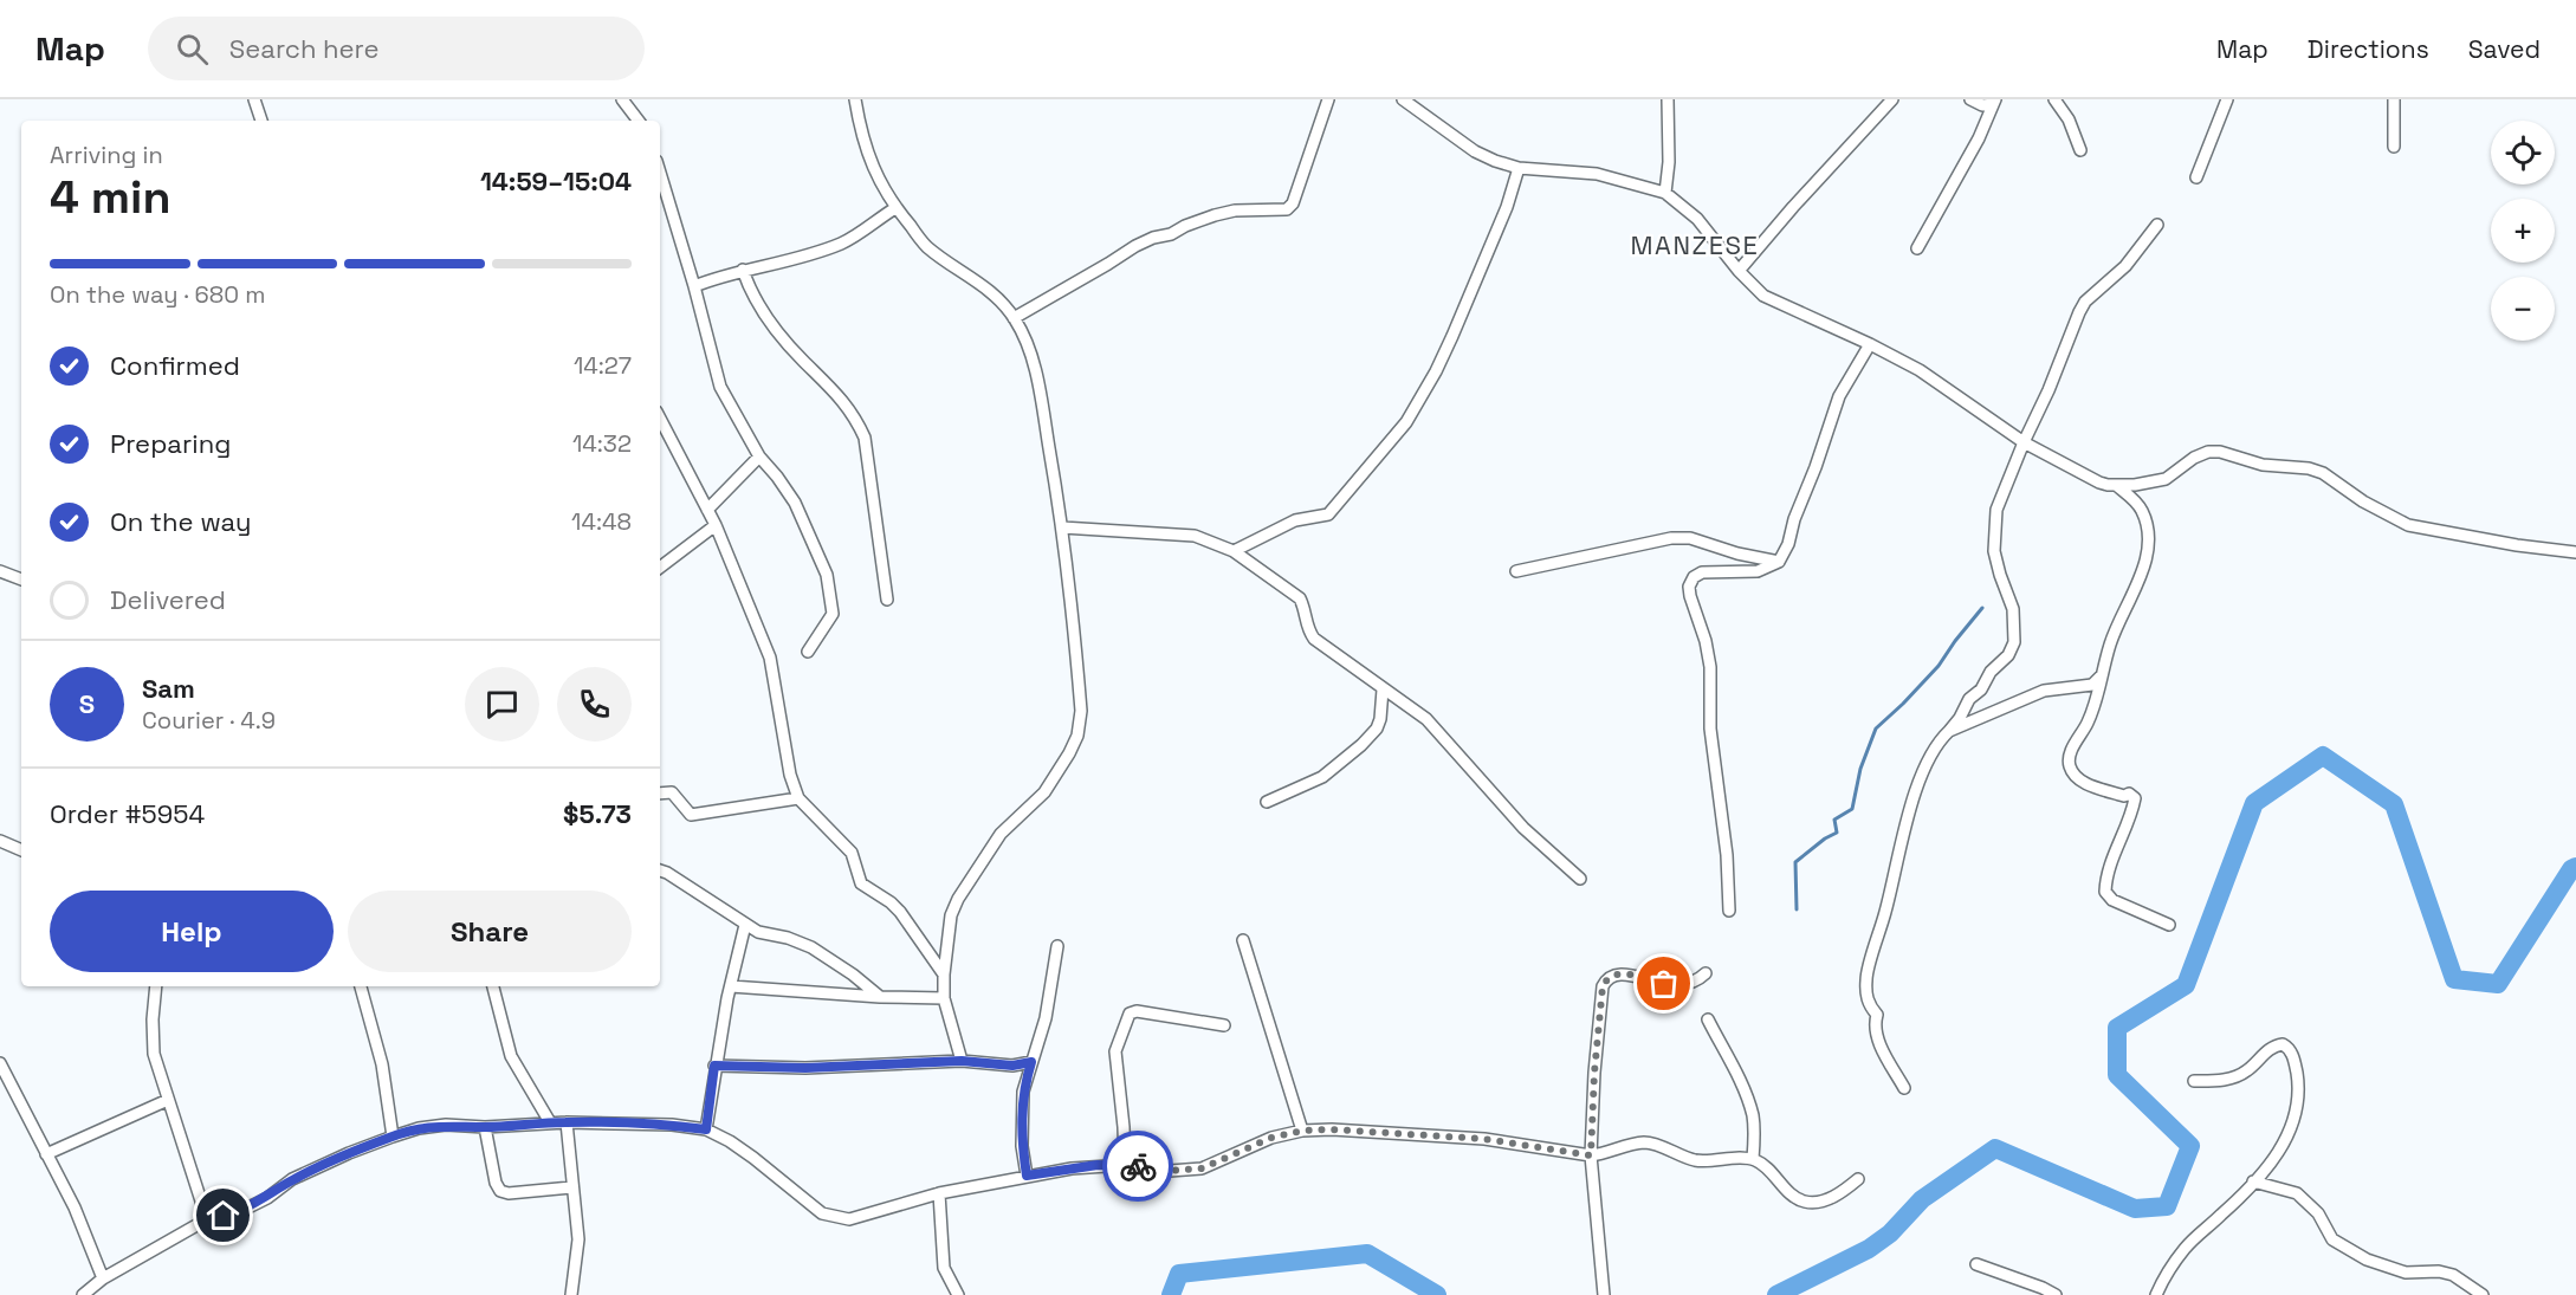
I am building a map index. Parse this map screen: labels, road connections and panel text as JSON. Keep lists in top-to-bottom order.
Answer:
{
  "districts": ["MANZESE"],
  "page": {
    "header": "Map",
    "search": "Search here",
    "nav": ["Map", "Directions", "Saved"],
    "map_buttons": ["+", "−"],
    "heading": ["4 min", "Arriving in", "14:59–15:04"],
    "panel": [
      "Sam",
      "Courier · 4.9",
      "Order #5954",
      "$5.73"
    ],
    "bar": "On the way · 680 m",
    "list": [
      ["Confirmed", "14:27"],
      ["Preparing", "14:32"],
      ["On the way", "14:48"],
      "Delivered"
    ],
    "round": "S",
    "buttons": ["Help", "Share"]
  }
}
